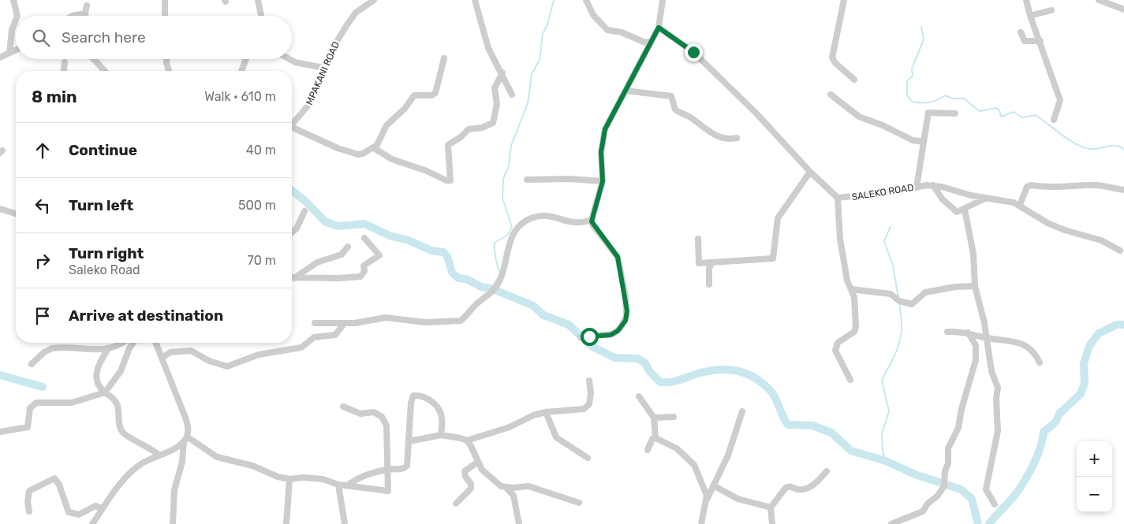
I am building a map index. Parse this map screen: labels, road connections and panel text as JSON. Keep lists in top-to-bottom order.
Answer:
{
  "streets": {
    "street": ["MPAKANI ROAD", "SALEKO ROAD"]
  },
  "page": {
    "search": "Search here",
    "heading": ["8 min", "Walk · 610 m"],
    "list": [
      ["Continue", "40 m"],
      ["Turn left", "500 m"],
      ["Turn right", "Saleko Road", "70 m"],
      "Arrive at destination"
    ],
    "map_buttons": ["+", "−"]
  }
}
